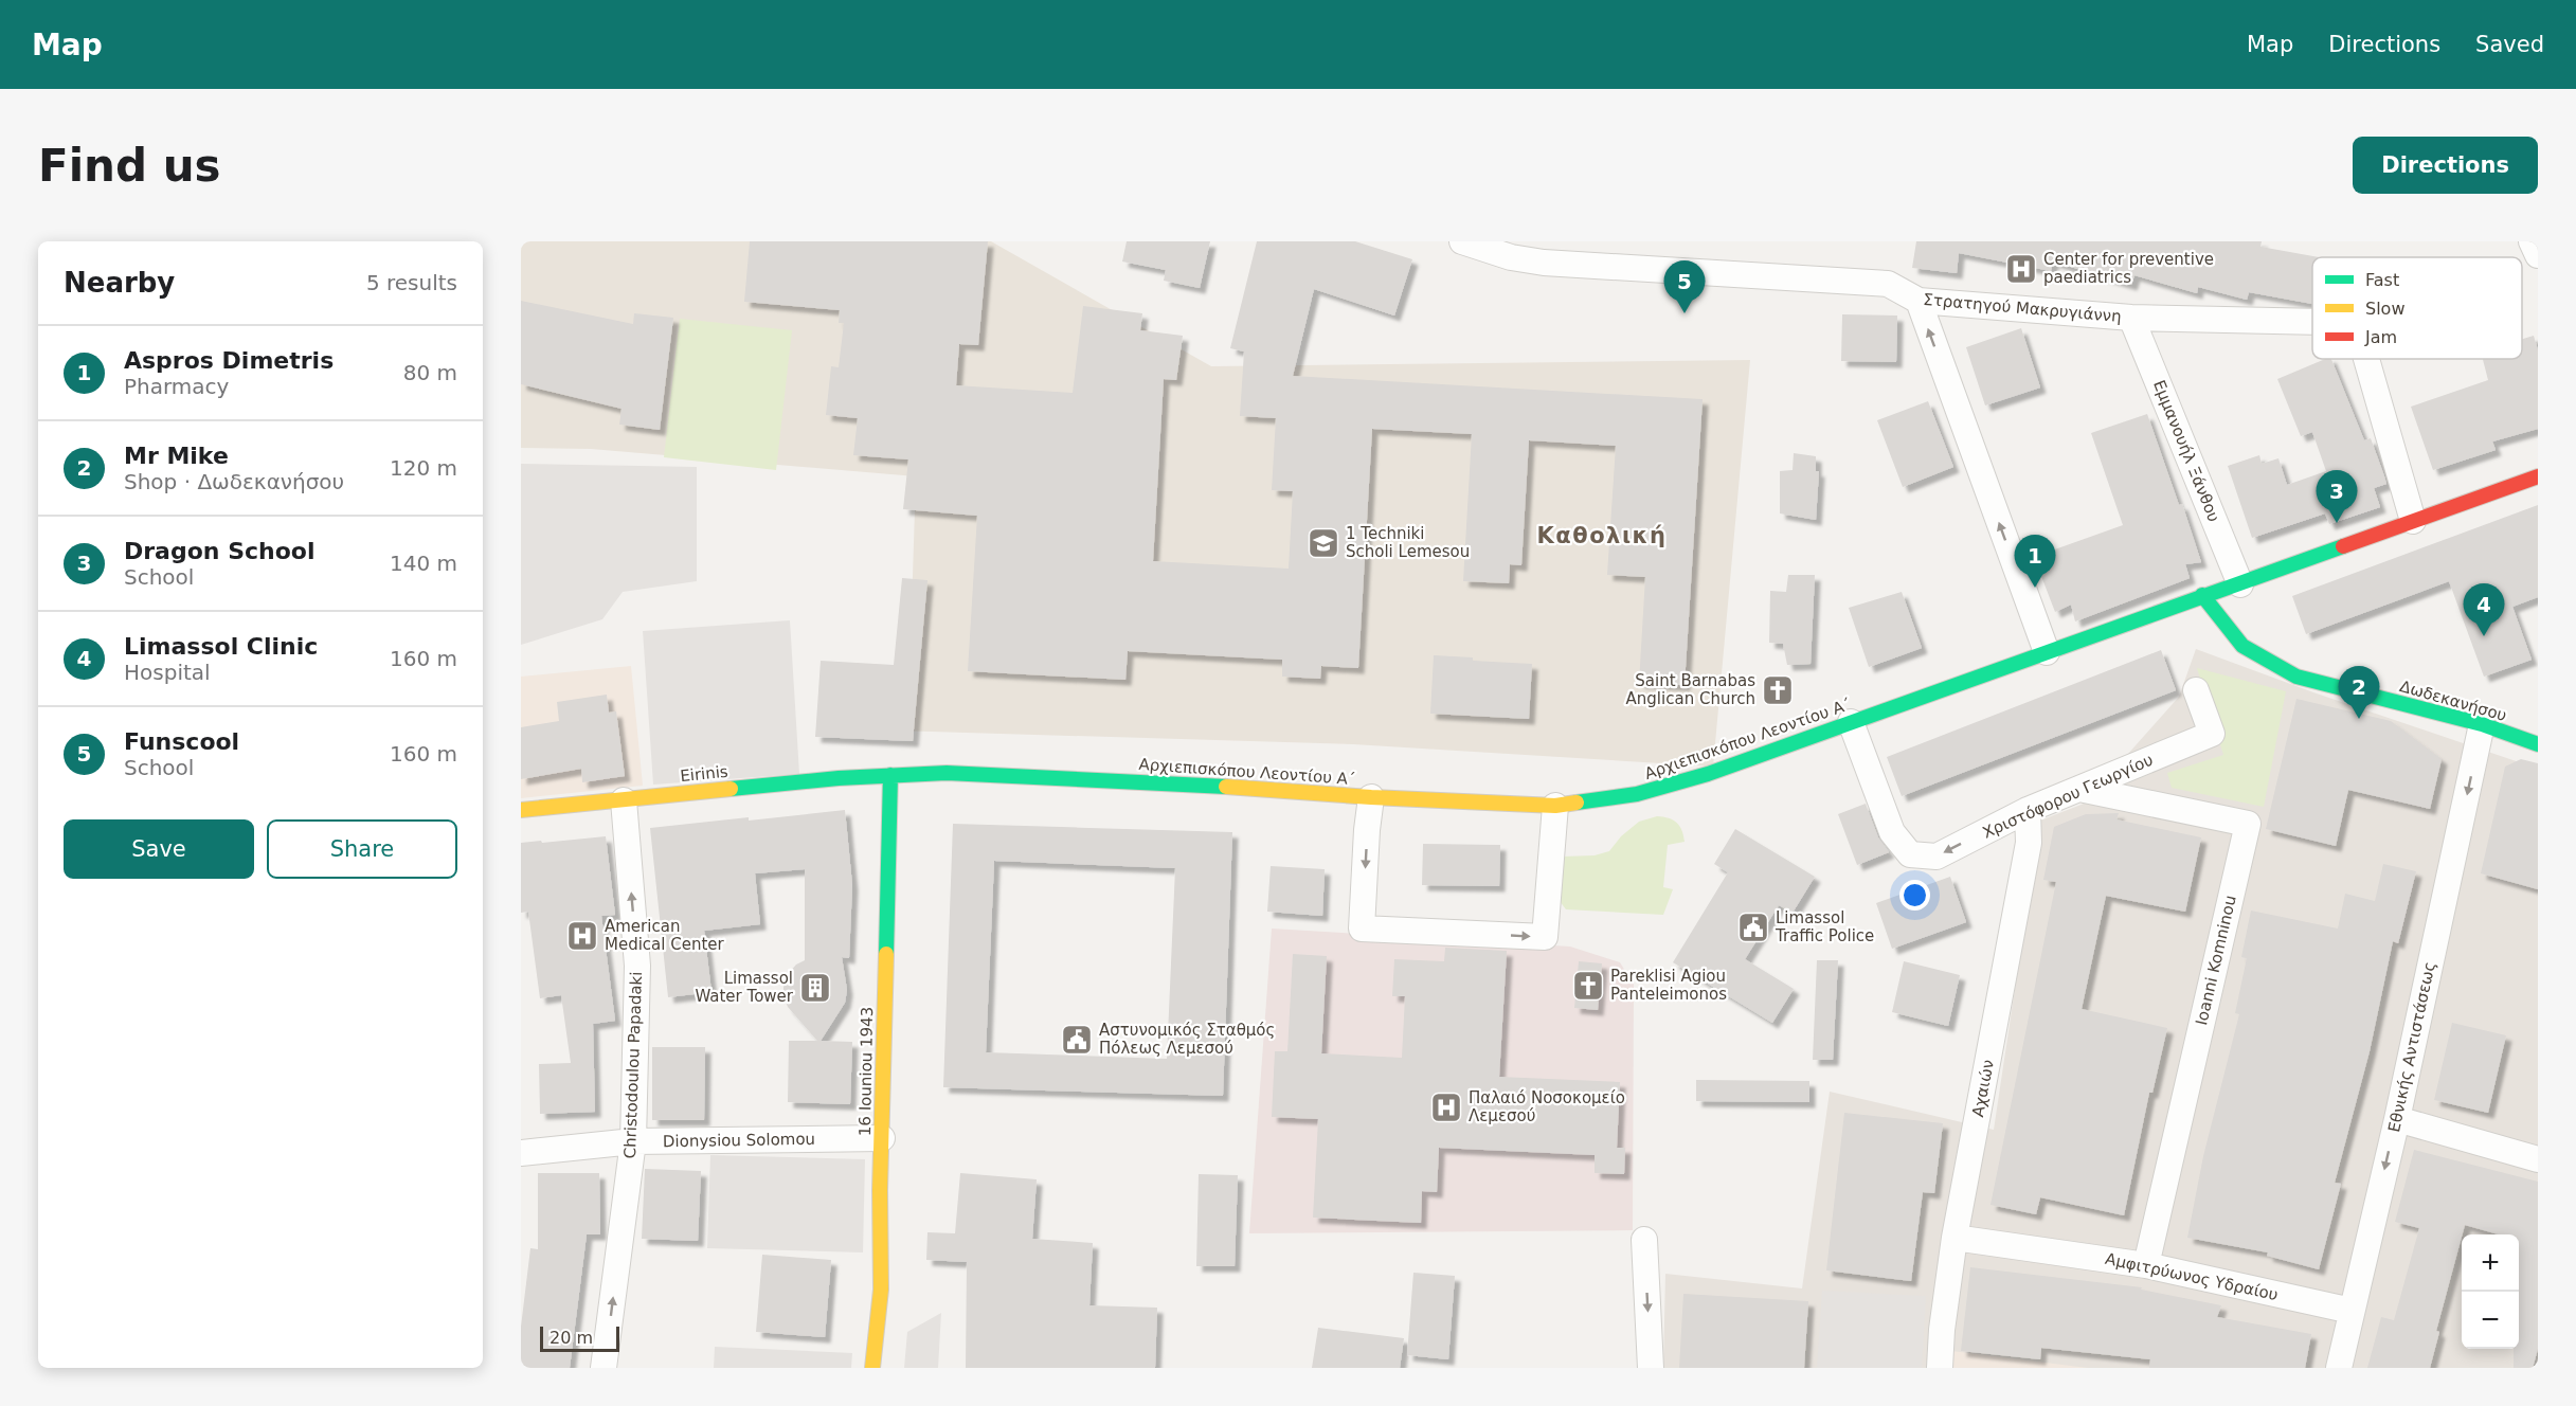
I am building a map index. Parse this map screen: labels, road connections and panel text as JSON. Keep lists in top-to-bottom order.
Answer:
{
  "streets": {
    "main road": [
      "Δωδεκανήσου",
      "Αρχιεπισκόπου Λεοντίου Α΄",
      "Eirinis",
      "16 Iouniou 1943"
    ],
    "street": [
      "Στρατηγού Μακρυγιάννη",
      "Εμμανουήλ Ξάνθου",
      "Χριστόφορου Γεωργίου",
      "Ioanni Komninou",
      "Εθνικής Αντιστάσεως",
      "Christodoulou Papadaki",
      "Αχαιών",
      "Dionysiou Solomou",
      "Αμφιτρύωνος Υδραίου"
    ]
  },
  "crossings": [
    ["Στρατηγού Μακρυγιάννη", "Εμμανουήλ Ξάνθου"],
    ["Στρατηγού Μακρυγιάννη", "Αρχιεπισκόπου Λεοντίου Α΄"],
    ["Εμμανουήλ Ξάνθου", "Αρχιεπισκόπου Λεοντίου Α΄"],
    ["Δωδεκανήσου", "Αρχιεπισκόπου Λεοντίου Α΄"],
    ["Δωδεκανήσου", "Εθνικής Αντιστάσεως"],
    ["Αρχιεπισκόπου Λεοντίου Α΄", "Eirinis"],
    ["Αρχιεπισκόπου Λεοντίου Α΄", "Χριστόφορου Γεωργίου"],
    ["Αρχιεπισκόπου Λεοντίου Α΄", "16 Iouniou 1943"],
    ["Eirinis", "Christodoulou Papadaki"],
    ["Eirinis", "16 Iouniou 1943"],
    ["Χριστόφορου Γεωργίου", "Ioanni Komninou"],
    ["Χριστόφορου Γεωργίου", "Αχαιών"],
    ["Ioanni Komninou", "Αμφιτρύωνος Υδραίου"],
    ["Εθνικής Αντιστάσεως", "Αμφιτρύωνος Υδραίου"],
    ["Christodoulou Papadaki", "Dionysiou Solomou"],
    ["16 Iouniou 1943", "Dionysiou Solomou"],
    ["Αχαιών", "Αμφιτρύωνος Υδραίου"]
  ],
  "one_way": ["Εθνικής Αντιστάσεως", "Christodoulou Papadaki"],
  "districts": ["Καθολική"],
  "places": {
    "hospital": ["Center for preventive paediatrics", "American Medical Center", "Παλαιό Νοσοκομείο Λεμεσού"],
    "school or university": ["1 Techniki Scholi Lemesou"],
    "church": ["Saint Barnabas Anglican Church", "Pareklisi Agiou Panteleimonos"],
    "public building": ["Limassol Traffic Police", "Αστυνομικός Σταθμός Πόλεως Λεμεσού"],
    "building": ["Limassol Water Tower"]
  },
  "legend": ["Fast", "Slow", "Jam"],
  "scale_bar": "20 m",
  "page": {
    "header": "Map",
    "nav": ["Map", "Directions", "Saved"],
    "buttons": [
      "Directions",
      ["Save", "Share"]
    ],
    "title": "Find us",
    "heading": ["Nearby", "5 results"],
    "pins": [
      "5",
      "3",
      "1",
      "4",
      "2"
    ],
    "list": [
      {
        "mark": "1",
        "name": "Aspros Dimetris",
        "note": "Pharmacy",
        "value": "80 m"
      },
      {
        "mark": "2",
        "name": "Mr Mike",
        "note": "Shop · Δωδεκανήσου",
        "value": "120 m"
      },
      {
        "mark": "3",
        "name": "Dragon School",
        "note": "School",
        "value": "140 m"
      },
      {
        "mark": "4",
        "name": "Limassol Clinic",
        "note": "Hospital",
        "value": "160 m"
      },
      {
        "mark": "5",
        "name": "Funscool",
        "note": "School",
        "value": "160 m"
      }
    ],
    "map_buttons": ["+", "−"],
    "scale": "20 m"
  }
}
